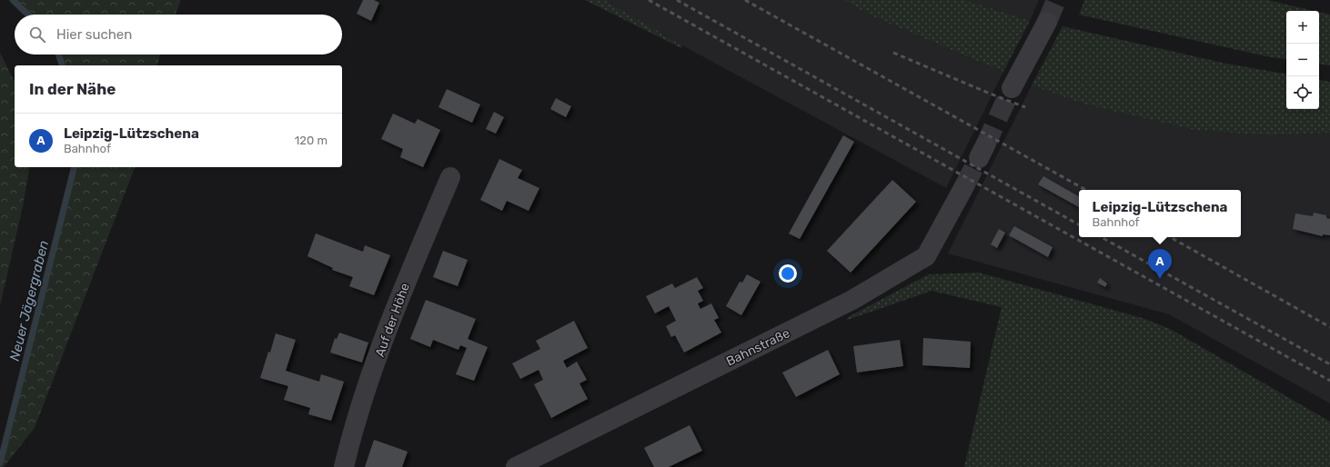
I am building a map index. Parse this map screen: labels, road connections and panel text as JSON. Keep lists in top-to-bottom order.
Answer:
{
  "streets": {
    "street": ["Auf der Höhe", "Bahnstraße"]
  },
  "water": ["Neuer Jägergraben"],
  "page": {
    "map_buttons": ["+", "−"],
    "search": "Hier suchen",
    "heading": "In der Nähe",
    "list": [
      {
        "mark": "A",
        "name": "Leipzig-Lützschena",
        "note": "Bahnhof",
        "value": "120 m"
      }
    ],
    "popup": ["Leipzig-Lützschena", "Bahnhof"],
    "pins": "A"
  }
}
